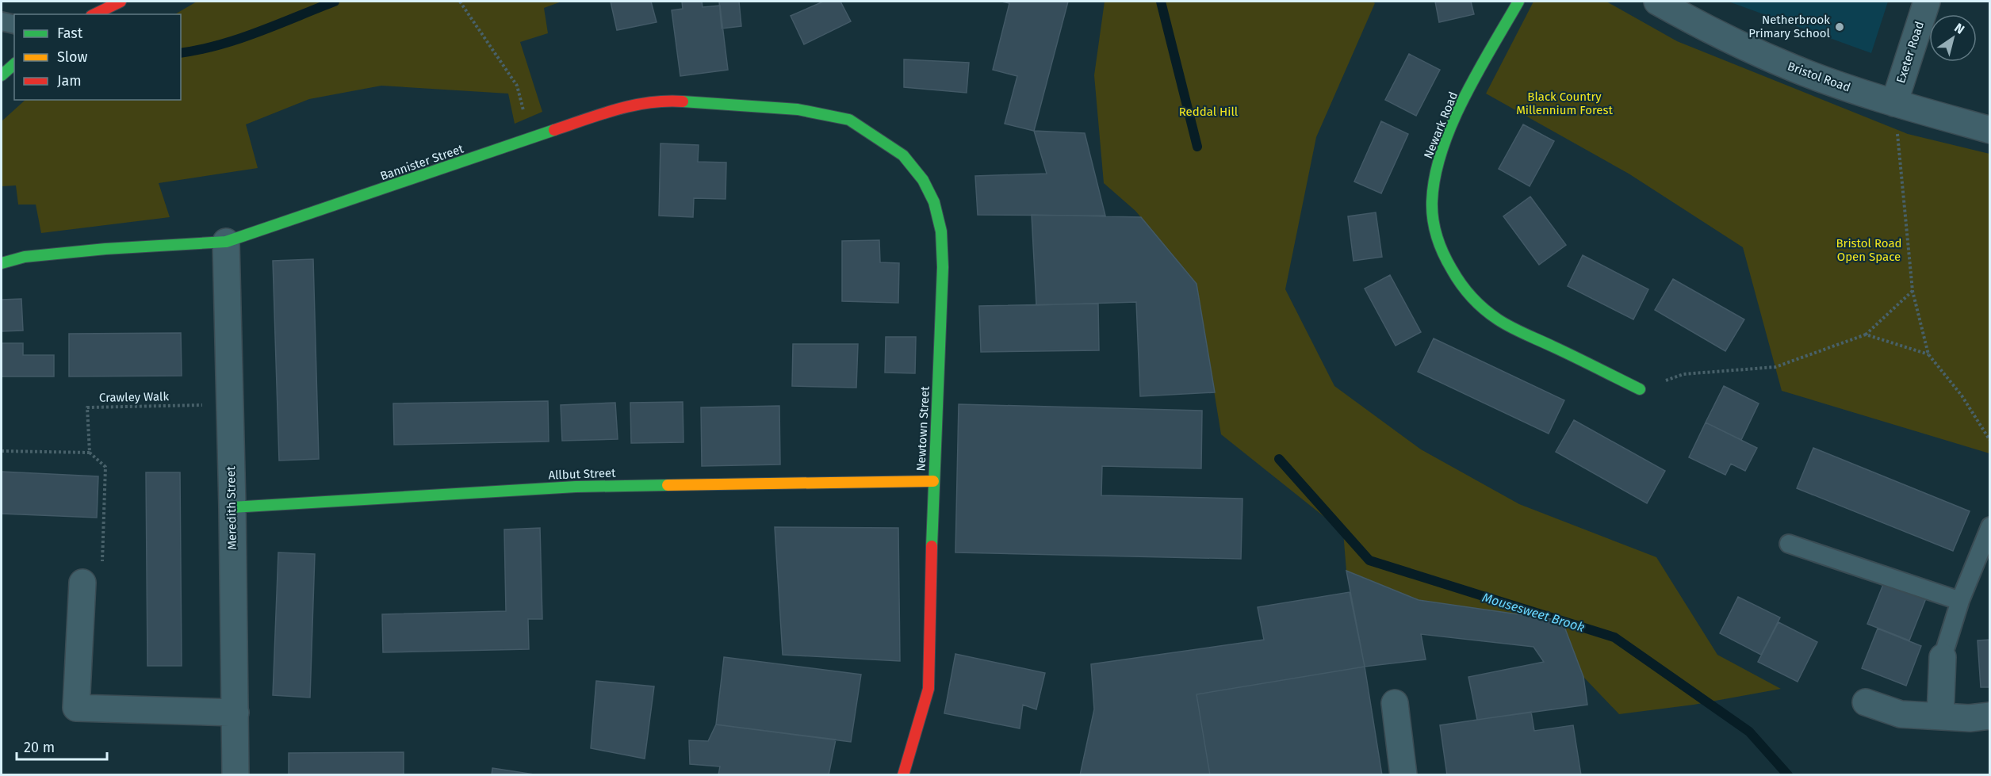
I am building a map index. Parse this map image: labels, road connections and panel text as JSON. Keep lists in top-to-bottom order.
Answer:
{
  "streets": {
    "street": [
      "Exeter Road",
      "Bristol Road",
      "Newark Road",
      "Bannister Street",
      "Newtown Street",
      "Allbut Street",
      "Meredith Street"
    ],
    "path": ["Crawley Walk"]
  },
  "crossings": [
    ["Exeter Road", "Bristol Road"],
    ["Bannister Street", "Newtown Street"],
    ["Bannister Street", "Meredith Street"],
    ["Crawley Walk", "Meredith Street"],
    ["Newtown Street", "Allbut Street"],
    ["Allbut Street", "Meredith Street"]
  ],
  "water": ["Mousesweet Brook"],
  "parks": ["Black Country Millennium Forest", "Reddal Hill", "Bristol Road Open Space"],
  "places": ["Netherbrook Primary School"],
  "legend": ["Fast", "Slow", "Jam"],
  "scale_bar": "20 m",
  "north": "top right"
}
